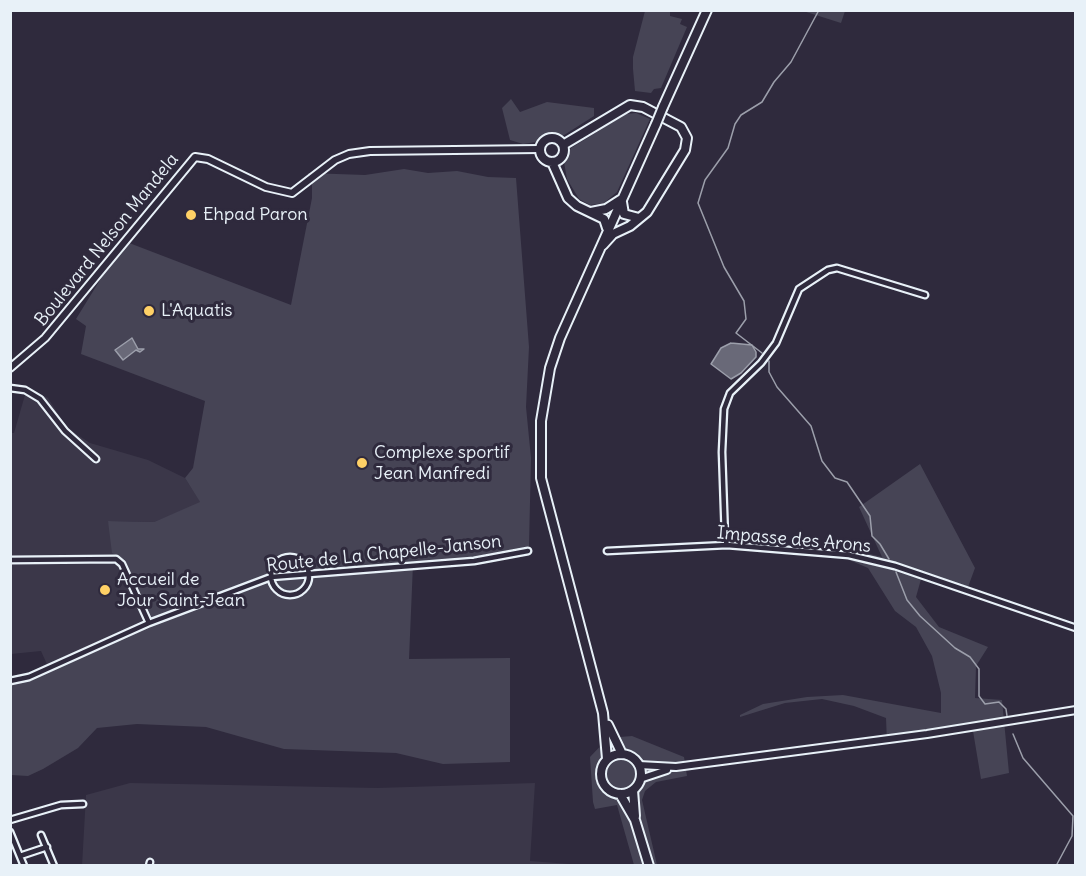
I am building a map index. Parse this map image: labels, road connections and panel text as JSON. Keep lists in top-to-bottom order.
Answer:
{
  "streets": {
    "street": ["Boulevard Nelson Mandela", "Impasse des Arons", "Route de La Chapelle-Janson"]
  },
  "places": [
    "Ehpad Paron",
    "L'Aquatis",
    "Complexe sportif Jean Manfredi",
    "Accueil de Jour Saint-Jean"
  ]
}
